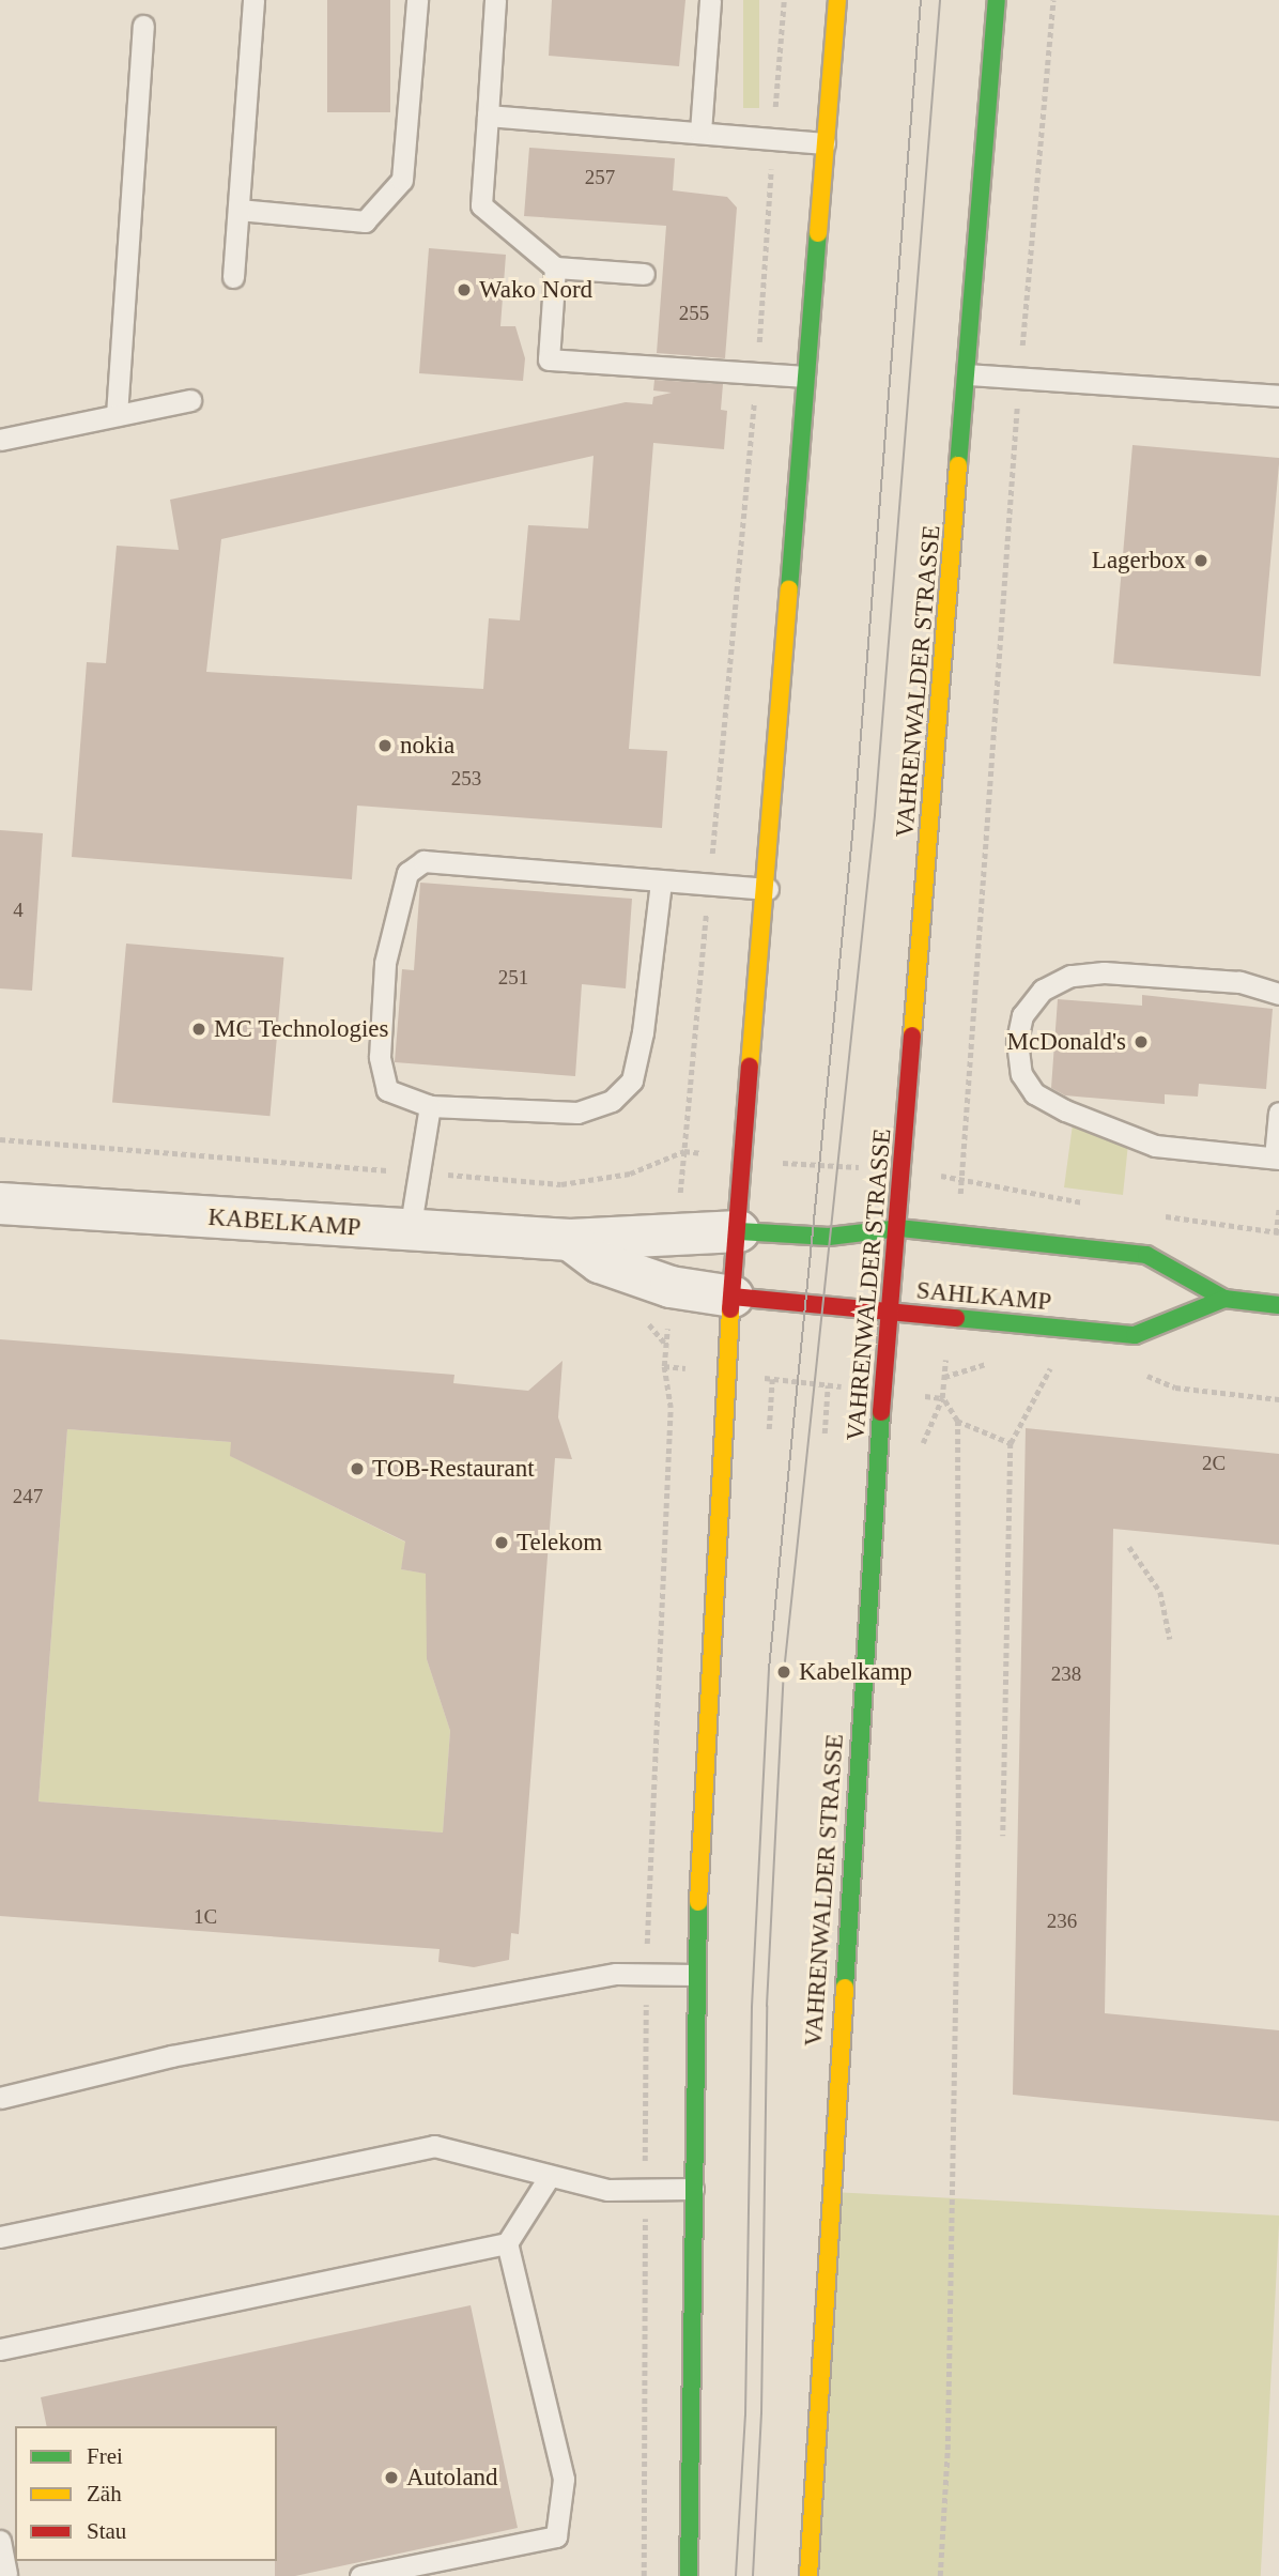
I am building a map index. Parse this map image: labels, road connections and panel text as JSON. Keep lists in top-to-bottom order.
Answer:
{
  "streets": {
    "main road": ["VAHRENWALDER STRASSE", "SAHLKAMP"],
    "street": ["KABELKAMP"]
  },
  "crossings": [
    ["VAHRENWALDER STRASSE", "SAHLKAMP"],
    ["KABELKAMP", "SAHLKAMP"]
  ],
  "places": [
    "Wako Nord",
    "Lagerbox",
    "nokia",
    "MC Technologies",
    "McDonald's",
    "TOB-Restaurant",
    "Telekom",
    "Kabelkamp",
    "Autoland"
  ],
  "house_numbers": [
    "257",
    "255",
    "253",
    "4",
    "251",
    "2C",
    "247",
    "238",
    "1C",
    "236"
  ],
  "legend": ["Frei", "Zäh", "Stau"]
}
